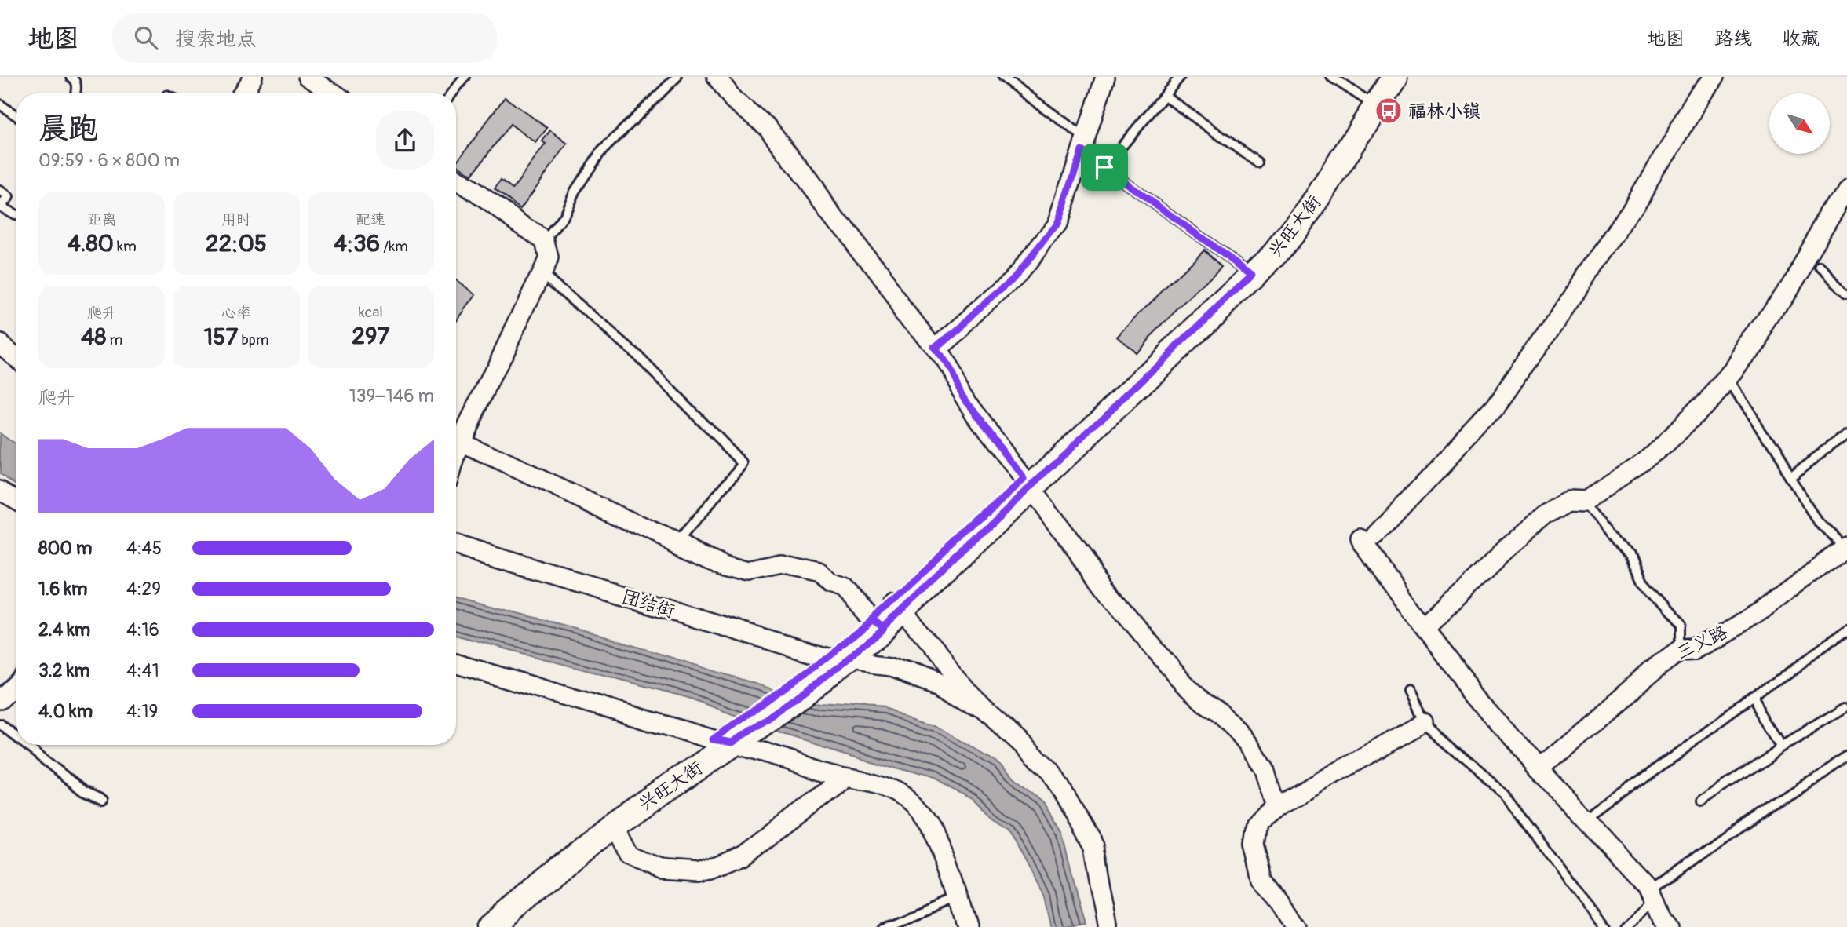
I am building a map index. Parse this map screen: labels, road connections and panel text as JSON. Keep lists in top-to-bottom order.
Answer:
{
  "streets": {
    "street": ["兴旺大街", "团结街", "三义路"]
  },
  "crossings": [
    ["兴旺大街", "团结街"]
  ],
  "places": {
    "bus stop": ["福林小镇"]
  },
  "north": "bottom right",
  "page": {
    "header": "地图",
    "search": "搜索地点",
    "nav": ["地图", "路线", "收藏"],
    "heading": ["晨跑", "09:59 · 6 × 800 m"],
    "stats": [
      ["距离", "4.80 km"],
      ["用时", "22:05"],
      ["配速", "4:36 /km"],
      ["爬升", "48 m"],
      ["心率", "157 bpm"],
      ["kcal", "297"]
    ],
    "chart": ["爬升", "139–146 m"],
    "list": [
      {
        "name": "800 m",
        "note": "4:45"
      },
      {
        "name": "1.6 km",
        "note": "4:29"
      },
      {
        "name": "2.4 km",
        "note": "4:16"
      },
      {
        "name": "3.2 km",
        "note": "4:41"
      },
      {
        "name": "4.0 km",
        "note": "4:19"
      }
    ]
  }
}
